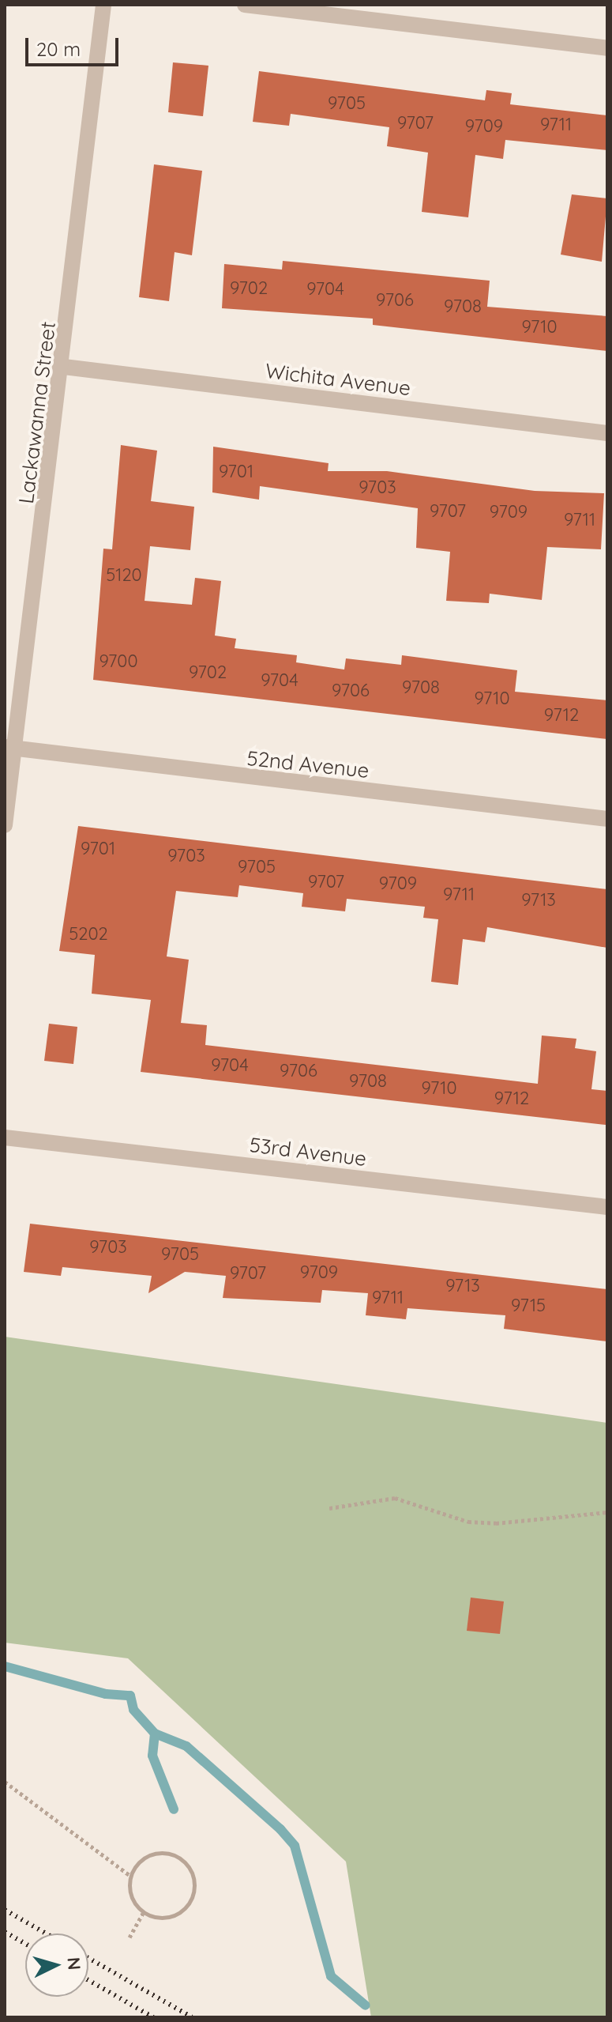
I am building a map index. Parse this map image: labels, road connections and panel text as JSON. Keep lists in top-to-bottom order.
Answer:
{
  "streets": {
    "street": [
      "Wichita Avenue",
      "Lackawanna Street",
      "52nd Avenue",
      "53rd Avenue"
    ]
  },
  "crossings": [
    ["Wichita Avenue", "Lackawanna Street"],
    ["Lackawanna Street", "52nd Avenue"]
  ],
  "house_numbers": [
    "9705",
    "9707",
    "9711",
    "9709",
    "9702",
    "9704",
    "9706",
    "9708",
    "9710",
    "9701",
    "9703",
    "9707",
    "9709",
    "9711",
    "5120",
    "9700",
    "9702",
    "9704",
    "9708",
    "9706",
    "9710",
    "9712",
    "9701",
    "9703",
    "9705",
    "9707",
    "9709",
    "9711",
    "9713",
    "5202",
    "9704",
    "9706",
    "9708",
    "9710",
    "9712",
    "9703",
    "9705",
    "9709",
    "9707",
    "9713",
    "9711",
    "9715"
  ],
  "scale_bar": "20 m",
  "north": "right"
}
